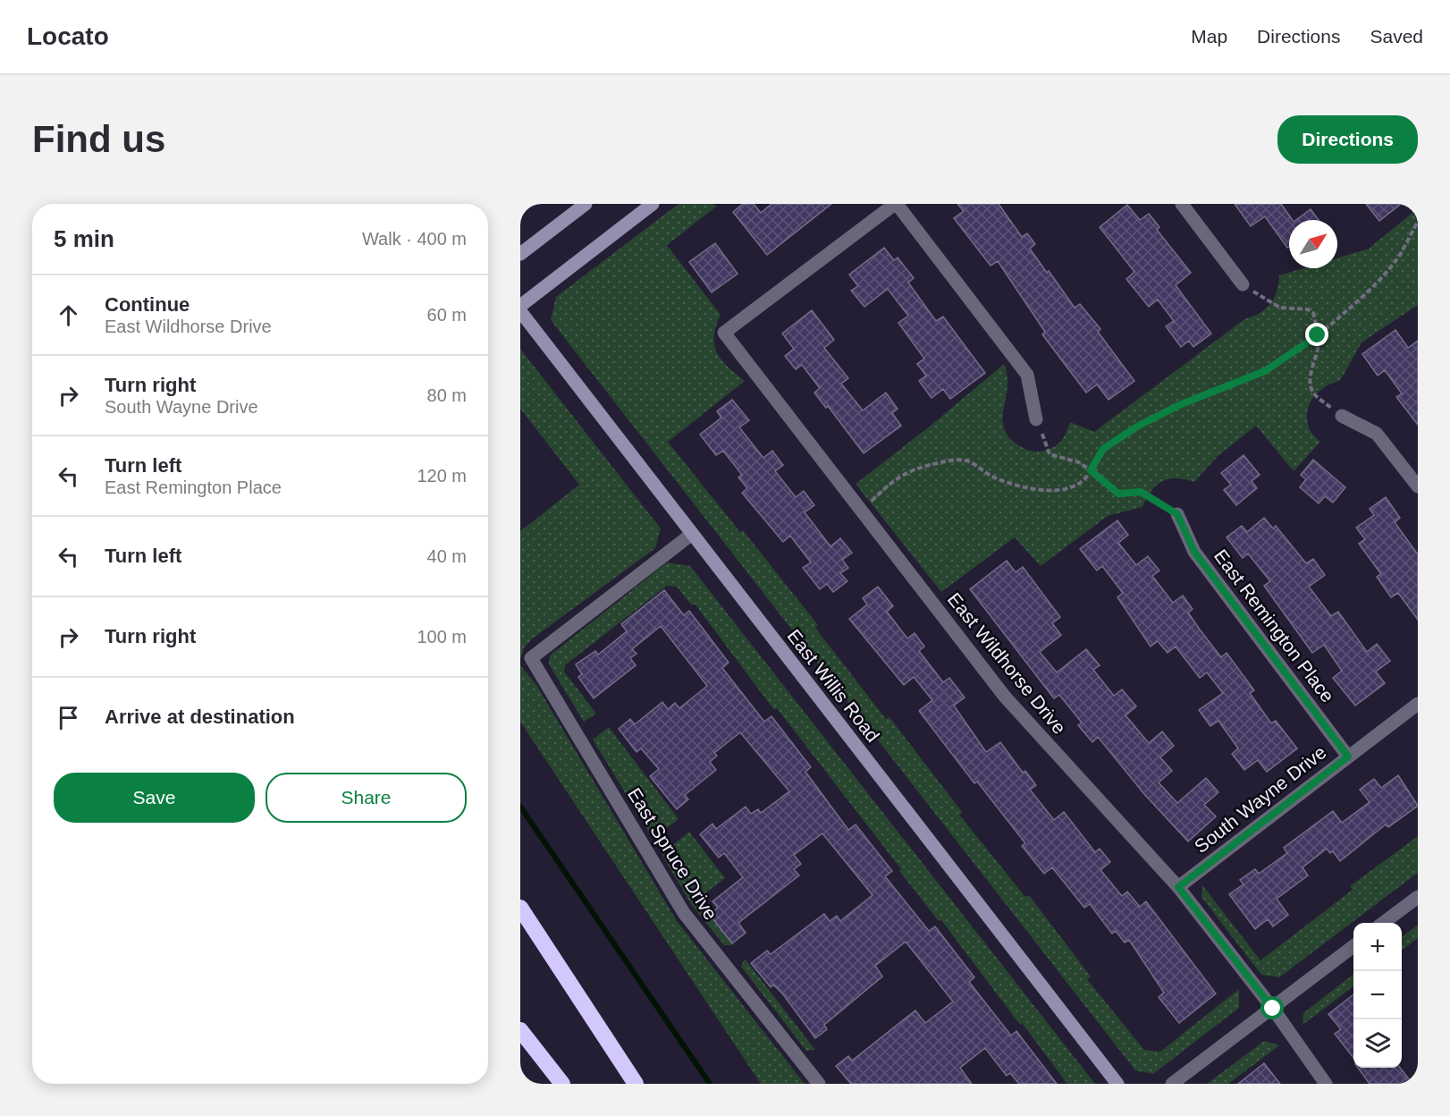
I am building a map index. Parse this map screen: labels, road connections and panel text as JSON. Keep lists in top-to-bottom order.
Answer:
{
  "streets": {
    "street": [
      "East Remington Place",
      "East Wildhorse Drive",
      "East Willis Road",
      "South Wayne Drive",
      "East Spruce Drive"
    ]
  },
  "crossings": [
    ["East Remington Place", "South Wayne Drive"],
    ["East Wildhorse Drive", "South Wayne Drive"],
    ["East Willis Road", "East Spruce Drive"]
  ],
  "north": "top right",
  "page": {
    "header": "Locato",
    "nav": ["Map", "Directions", "Saved"],
    "buttons": [
      "Directions",
      ["Save", "Share"]
    ],
    "title": "Find us",
    "heading": ["5 min", "Walk · 400 m"],
    "list": [
      ["Continue", "East Wildhorse Drive", "60 m"],
      ["Turn right", "South Wayne Drive", "80 m"],
      ["Turn left", "East Remington Place", "120 m"],
      ["Turn left", "40 m"],
      ["Turn right", "100 m"],
      "Arrive at destination"
    ],
    "map_buttons": ["+", "−"]
  }
}
